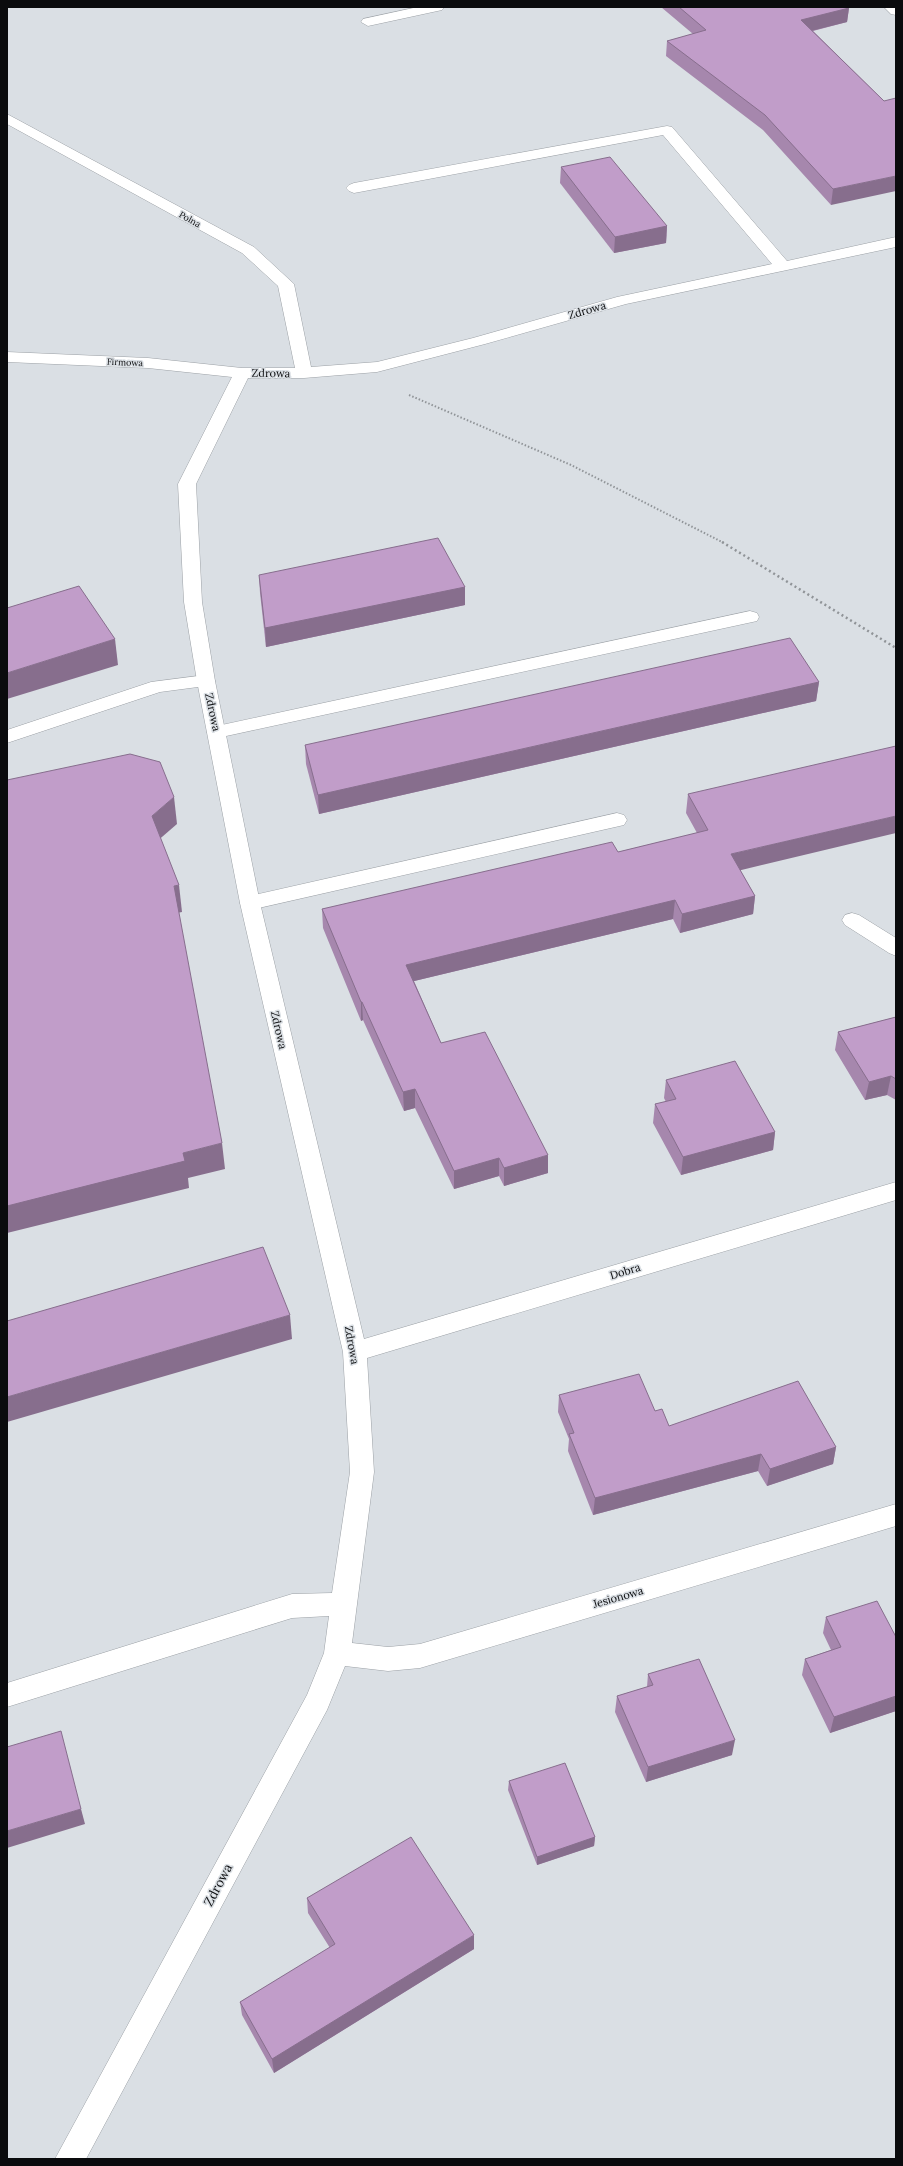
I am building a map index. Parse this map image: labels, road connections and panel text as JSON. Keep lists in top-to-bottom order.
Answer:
{
  "streets": {
    "street": [
      "Polna",
      "Zdrowa",
      "Firmowa",
      "Dobra",
      "Jesionowa"
    ]
  },
  "crossings": [
    ["Polna", "Zdrowa"],
    ["Zdrowa", "Firmowa"],
    ["Zdrowa", "Dobra"],
    ["Zdrowa", "Jesionowa"]
  ]
}
